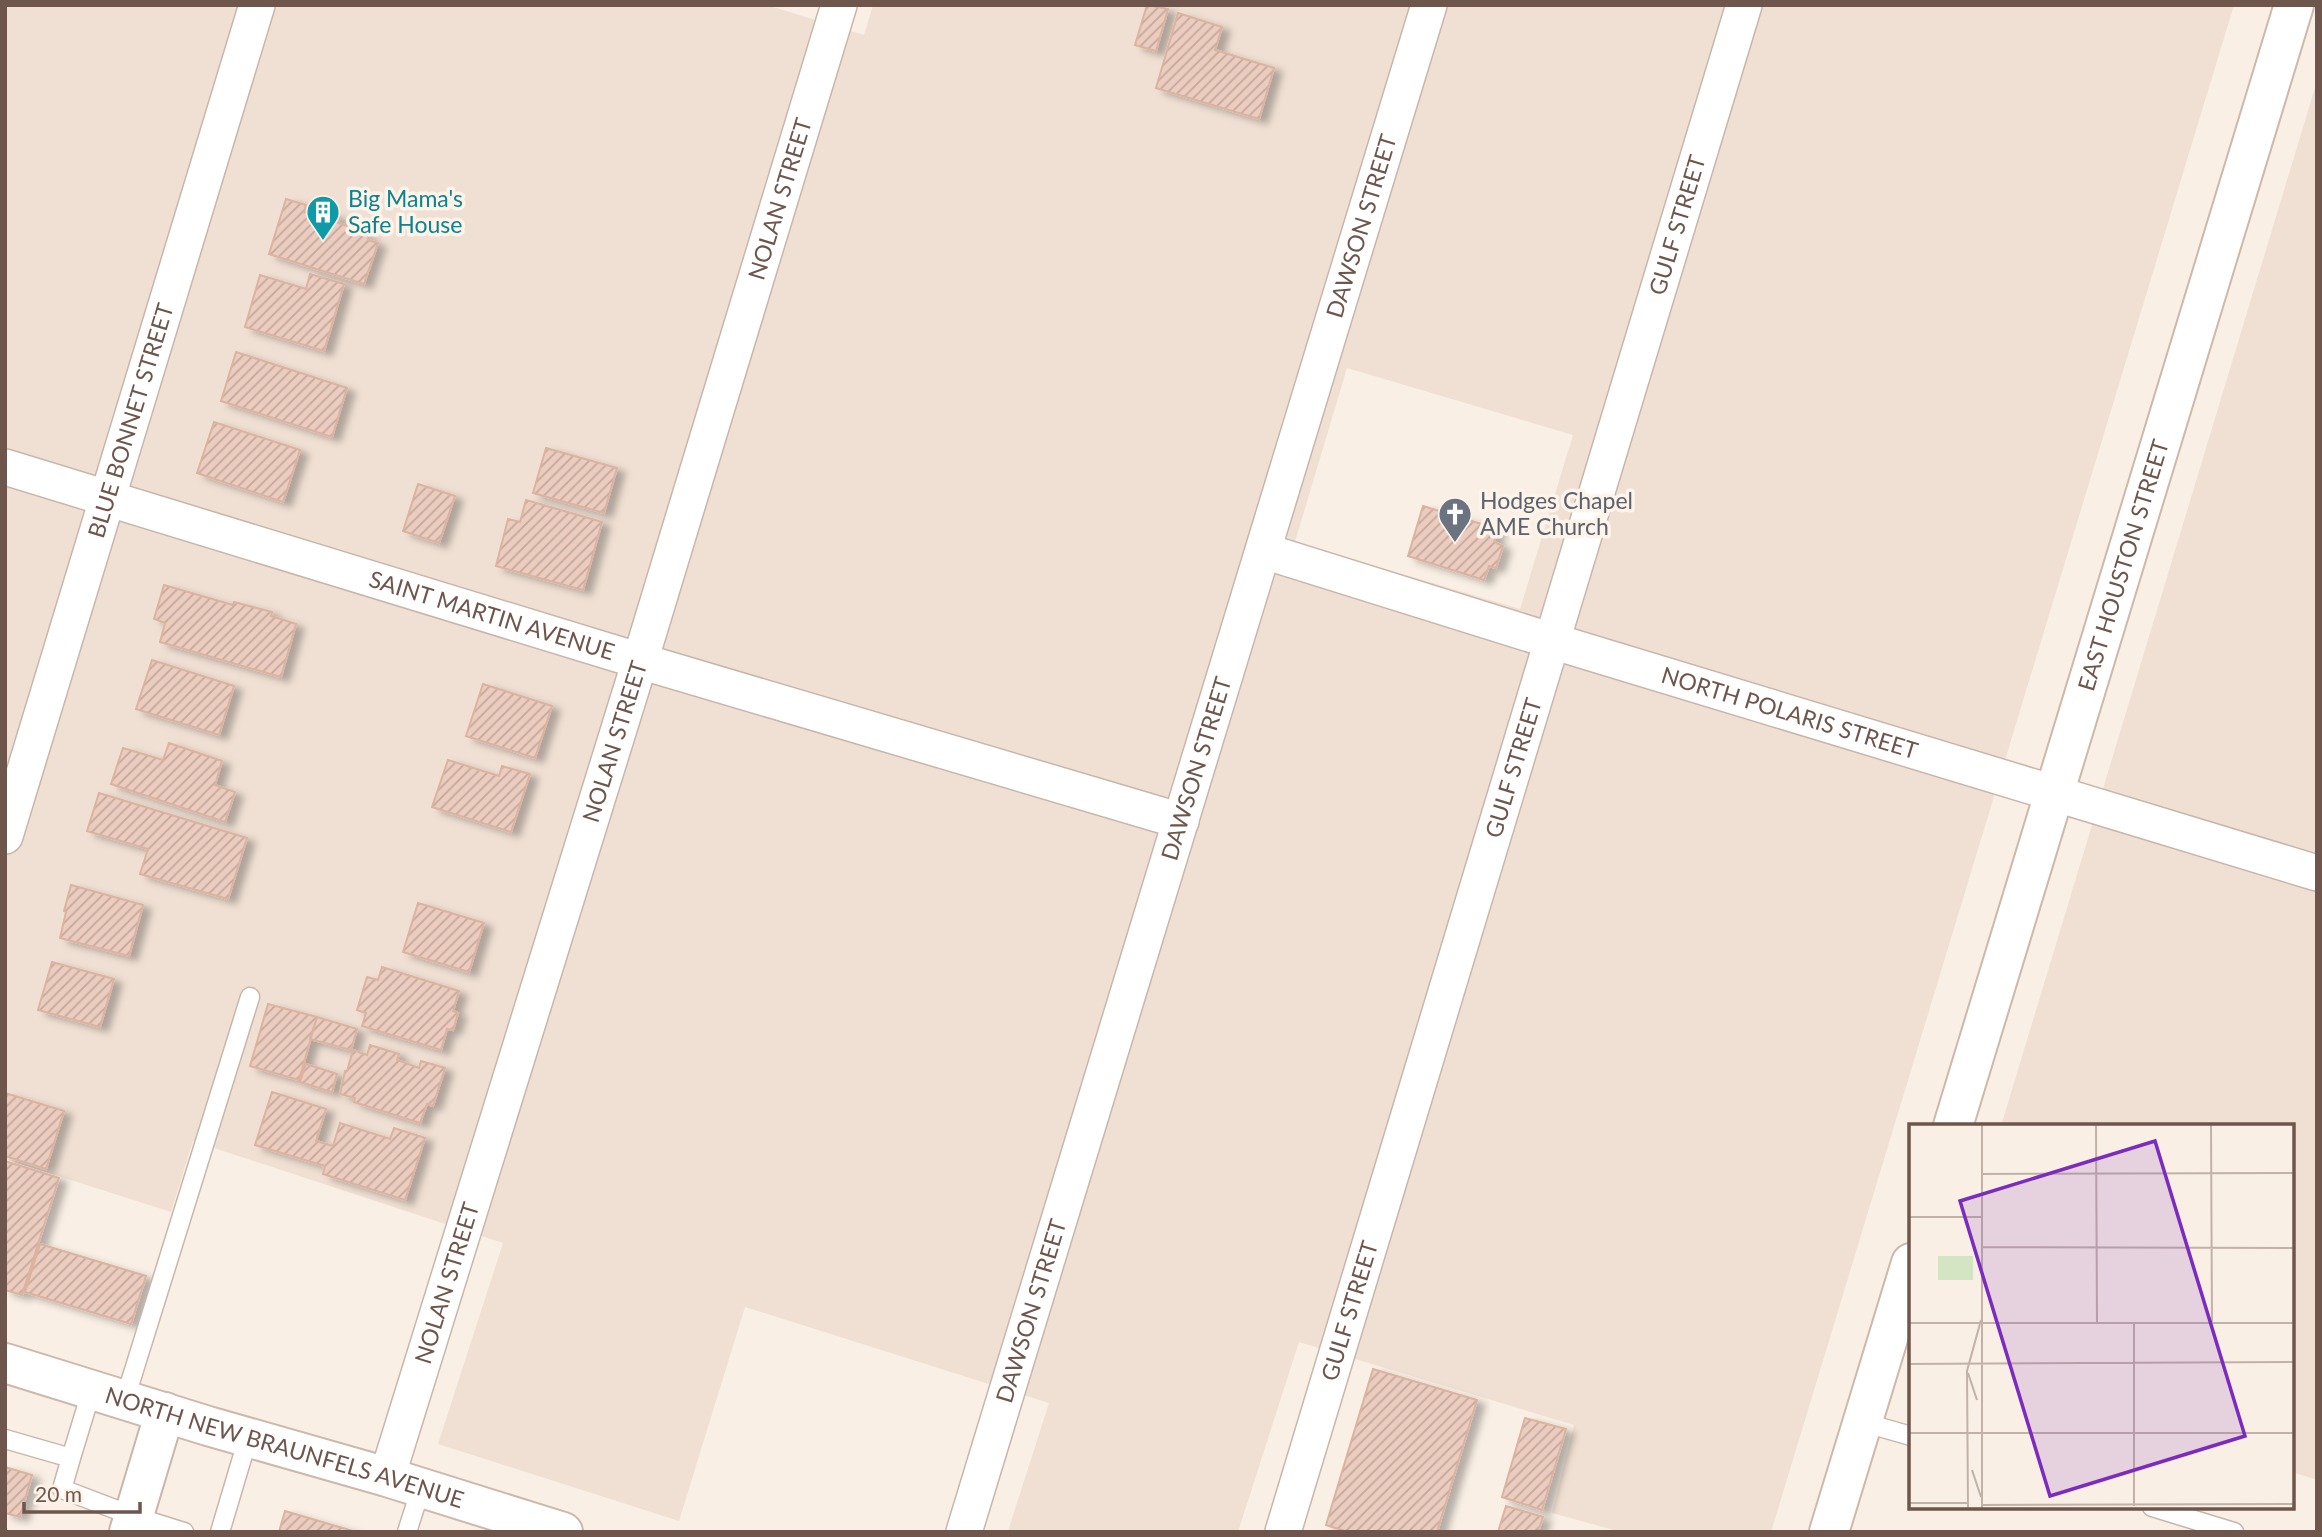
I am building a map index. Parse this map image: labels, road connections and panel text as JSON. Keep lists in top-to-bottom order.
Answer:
{
  "streets": {
    "main road": ["EAST HOUSTON STREET", "NORTH NEW BRAUNFELS AVENUE"],
    "street": [
      "NOLAN STREET",
      "DAWSON STREET",
      "GULF STREET",
      "BLUE BONNET STREET",
      "SAINT MARTIN AVENUE",
      "NORTH POLARIS STREET"
    ]
  },
  "crossings": [
    ["NOLAN STREET", "SAINT MARTIN AVENUE"],
    ["NOLAN STREET", "NORTH NEW BRAUNFELS AVENUE"],
    ["DAWSON STREET", "SAINT MARTIN AVENUE"],
    ["DAWSON STREET", "NORTH POLARIS STREET"],
    ["GULF STREET", "NORTH POLARIS STREET"],
    ["BLUE BONNET STREET", "SAINT MARTIN AVENUE"],
    ["EAST HOUSTON STREET", "NORTH POLARIS STREET"]
  ],
  "places": {
    "building": ["Big Mama's Safe House"],
    "church": ["Hodges Chapel AME Church"]
  },
  "scale_bar": "20 m"
}
